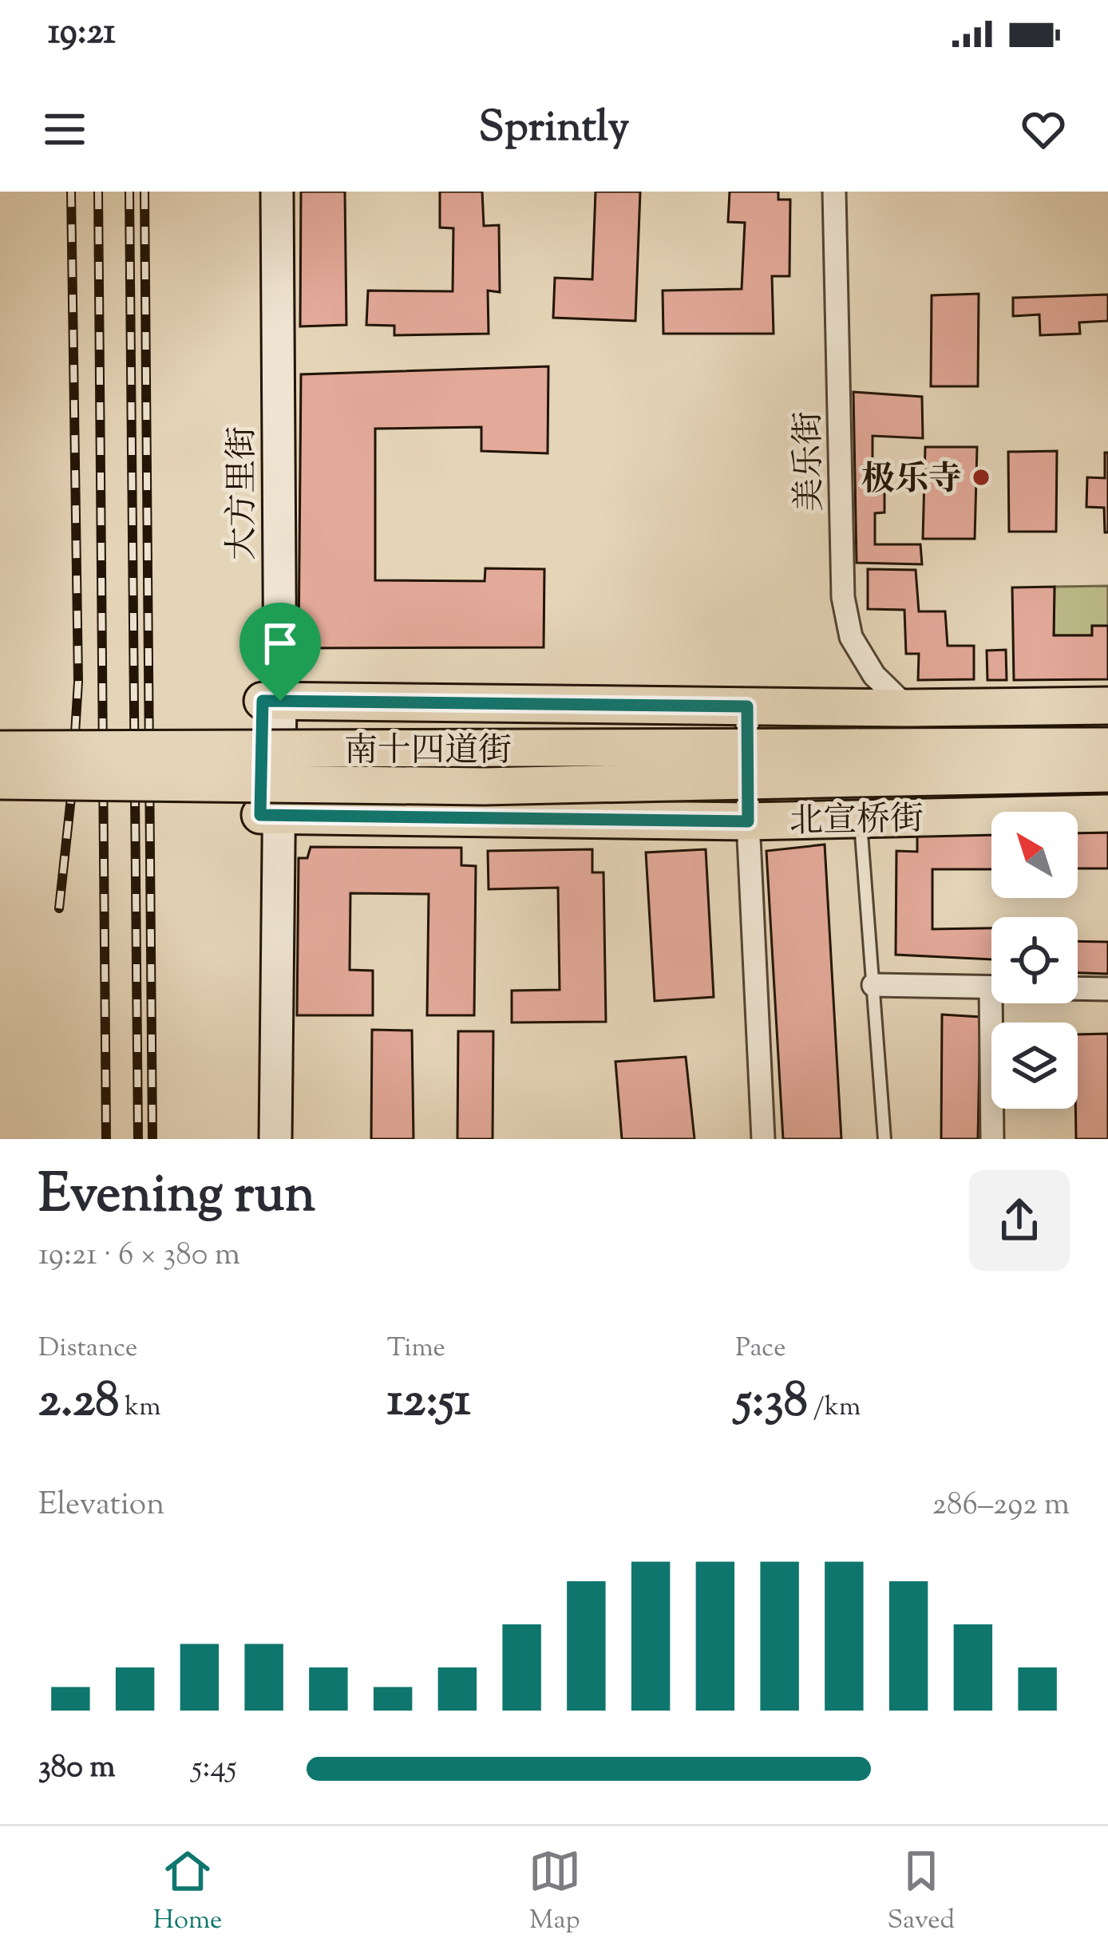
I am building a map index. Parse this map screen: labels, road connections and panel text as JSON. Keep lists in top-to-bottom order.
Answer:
{
  "streets": {
    "main road": ["大方里街", "南十四道街", "北宣桥街"],
    "street": ["美乐街"]
  },
  "crossings": [
    ["大方里街", "北宣桥街"],
    ["南十四道街", "北宣桥街"]
  ],
  "places": ["极乐寺"],
  "north": "top left",
  "page": {
    "status": "19:21",
    "header": "Sprintly",
    "heading": ["Evening run", "19:21 · 6 × 380 m"],
    "stats": [
      ["Distance", "2.28 km"],
      ["Time", "12:51"],
      ["Pace", "5:38 /km"]
    ],
    "chart": ["Elevation", "286–292 m"],
    "list": [
      {
        "name": "380 m",
        "note": "5:45"
      }
    ],
    "tabs": ["Home", "Map", "Saved"]
  }
}
